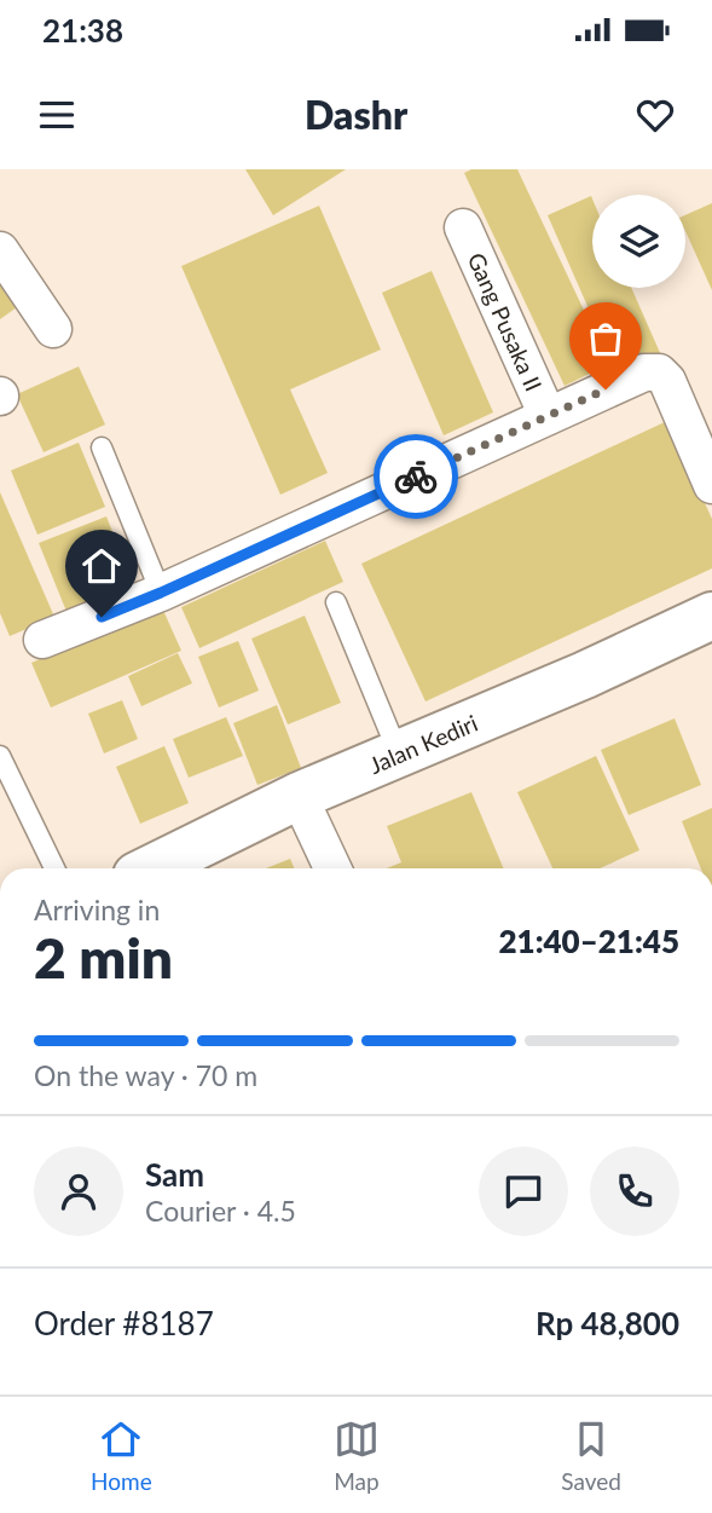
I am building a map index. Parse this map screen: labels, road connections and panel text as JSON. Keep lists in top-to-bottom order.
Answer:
{
  "streets": {
    "main road": ["Jalan Kediri"],
    "street": ["Gang Pusaka II"]
  },
  "page": {
    "status": "21:38",
    "header": "Dashr",
    "heading": ["2 min", "Arriving in", "21:40–21:45"],
    "panel": [
      "Sam",
      "Courier · 4.5",
      "Order #8187",
      "Rp 48,800"
    ],
    "bar": "On the way · 70 m",
    "tabs": ["Home", "Map", "Saved"]
  }
}
